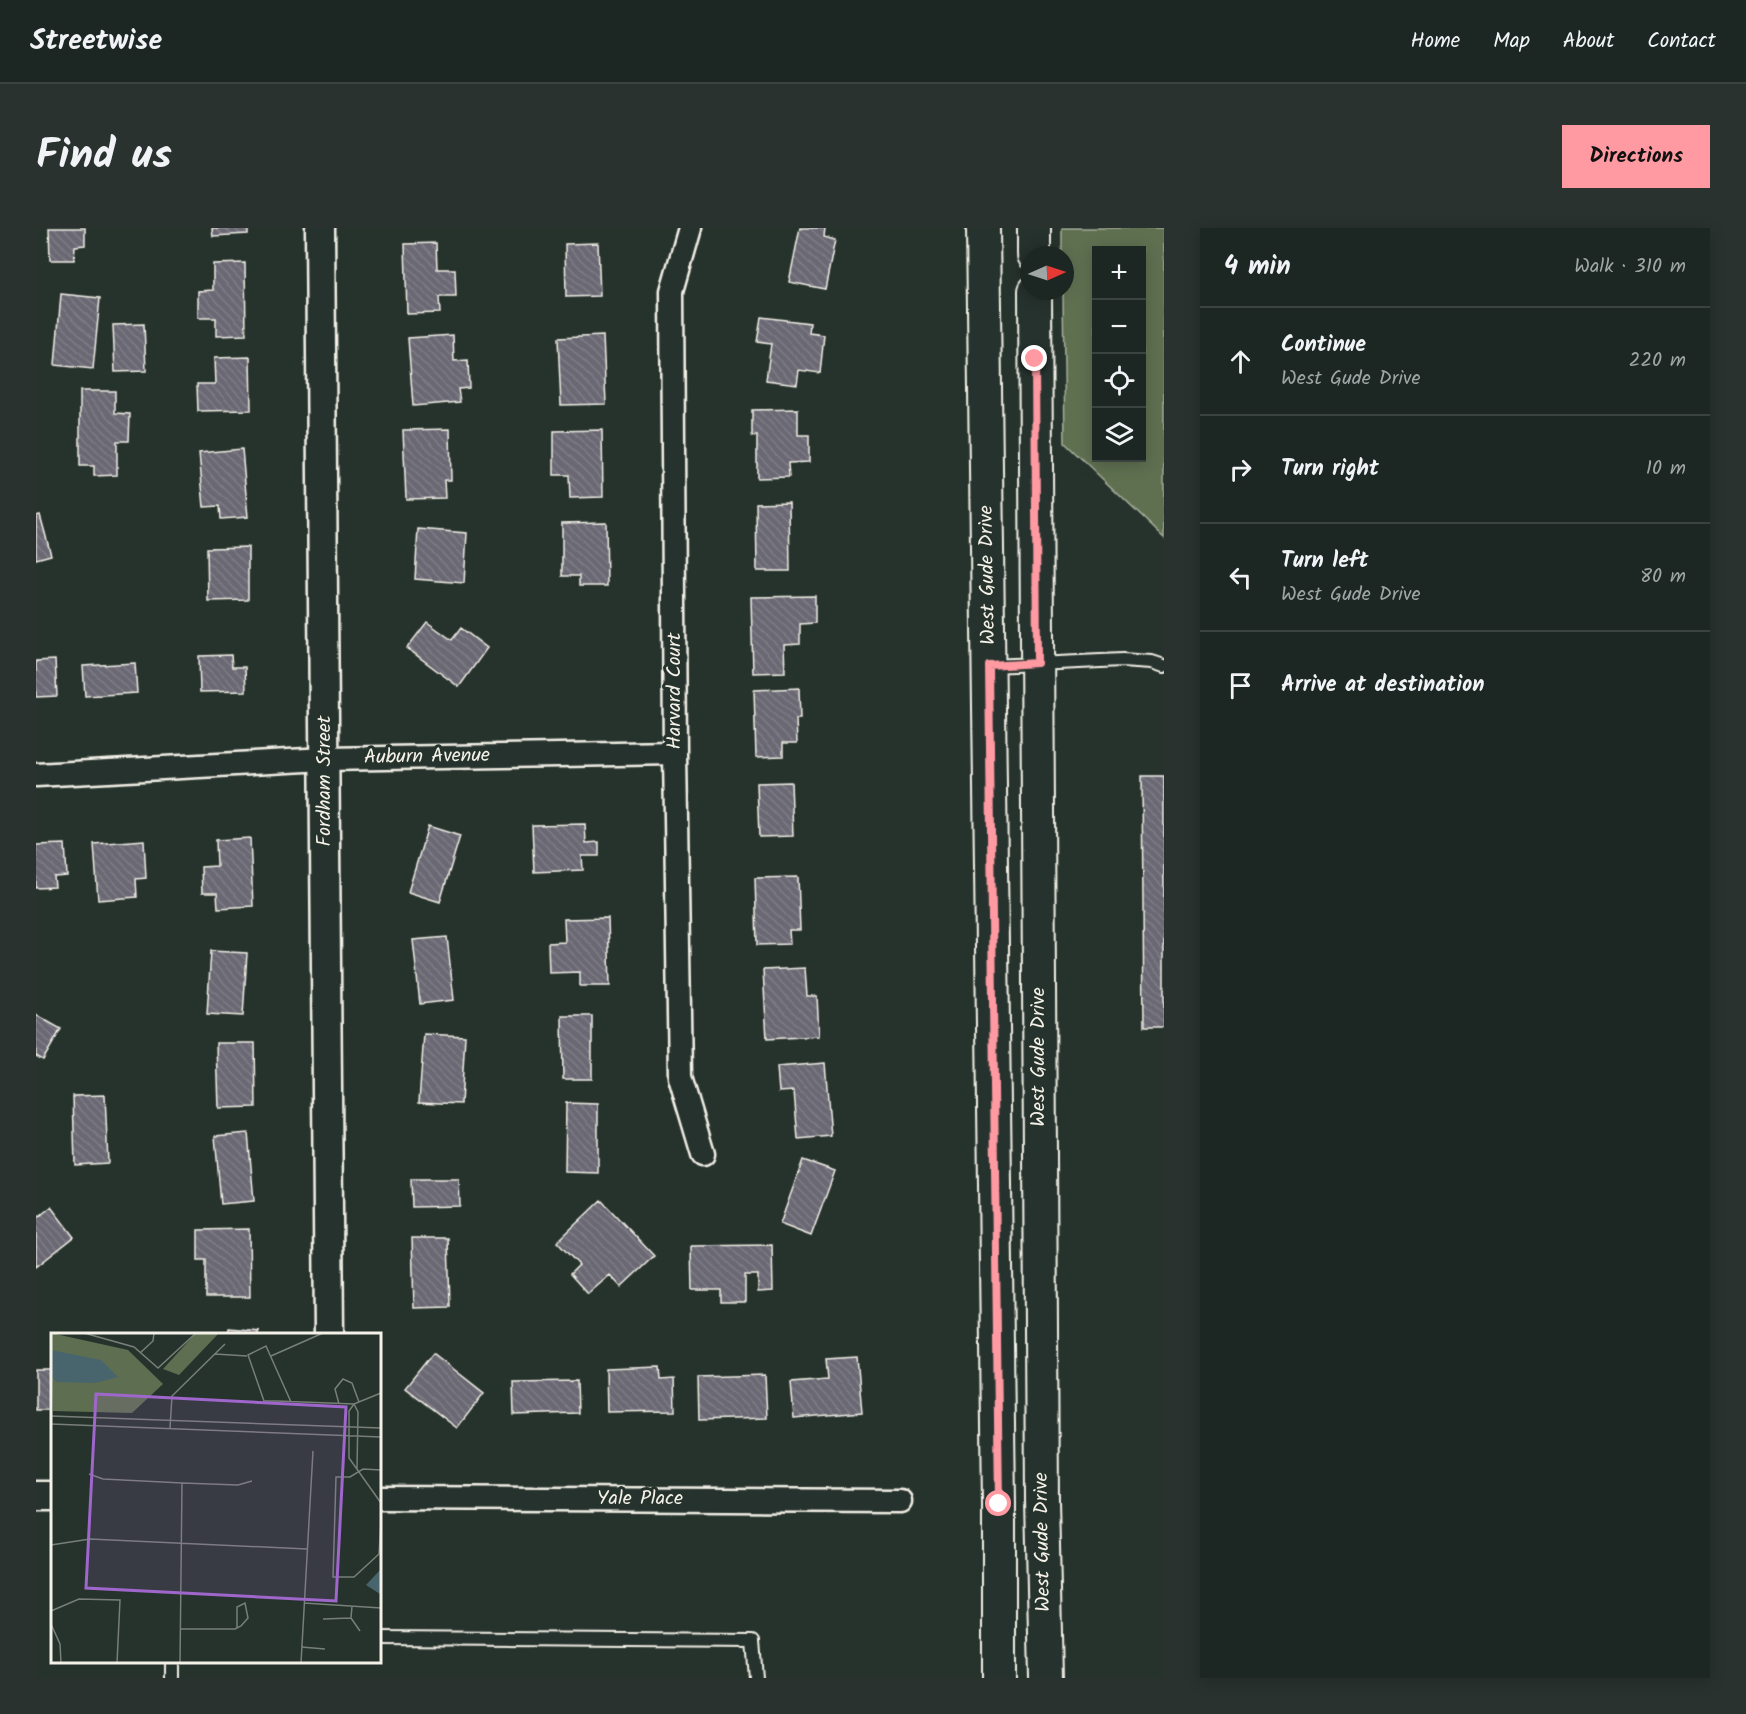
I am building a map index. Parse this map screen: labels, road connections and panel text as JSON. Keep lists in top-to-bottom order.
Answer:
{
  "streets": {
    "main road": ["West Gude Drive"],
    "street": [
      "Harvard Court",
      "Auburn Avenue",
      "Fordham Street",
      "Yale Place"
    ]
  },
  "crossings": [
    ["Harvard Court", "Auburn Avenue"],
    ["Auburn Avenue", "Fordham Street"]
  ],
  "north": "right",
  "page": {
    "header": "Streetwise",
    "nav": [
      "Home",
      "Map",
      "About",
      "Contact"
    ],
    "title": "Find us",
    "buttons": "Directions",
    "heading": ["4 min", "Walk · 310 m"],
    "map_buttons": ["+", "−"],
    "list": [
      ["Continue", "West Gude Drive", "220 m"],
      ["Turn right", "10 m"],
      ["Turn left", "West Gude Drive", "80 m"],
      "Arrive at destination"
    ]
  }
}
